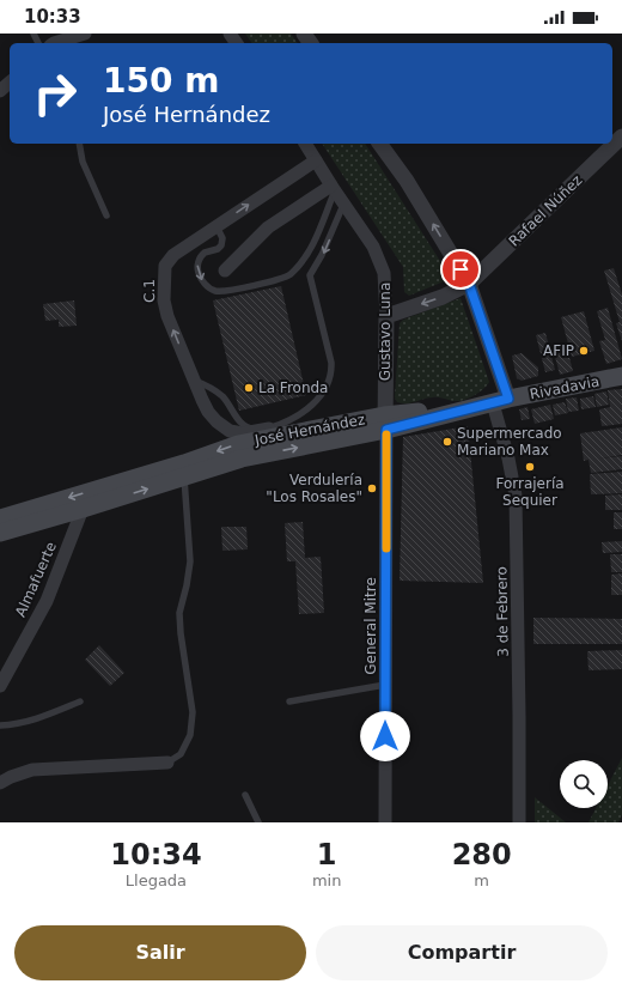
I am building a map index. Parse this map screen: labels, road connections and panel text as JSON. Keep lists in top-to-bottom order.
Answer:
{
  "streets": {
    "main road": ["Rivadavia", "José Hernández"],
    "street": [
      "Rafael Núñez",
      "C.1",
      "Gustavo Luna",
      "Almafuerte",
      "3 de Febrero",
      "General Mitre"
    ]
  },
  "crossings": [
    ["Rafael Núñez", "Gustavo Luna"],
    ["C.1", "Gustavo Luna"],
    ["C.1", "José Hernández"],
    ["Gustavo Luna", "José Hernández"],
    ["Gustavo Luna", "General Mitre"],
    ["Rivadavia", "José Hernández"],
    ["Rivadavia", "3 de Febrero"],
    ["José Hernández", "Almafuerte"],
    ["José Hernández", "General Mitre"]
  ],
  "places": [
    "AFIP",
    "La Fronda",
    "Supermercado Mariano Max",
    "Forrajería Sequier",
    "Verdulería \"Los Rosales\""
  ],
  "page": {
    "status": "10:33",
    "turn": ["150 m", "José Hernández"],
    "eta": [
      "10:34",
      "Llegada",
      "1",
      "min",
      "280",
      "m"
    ],
    "buttons": ["Salir", "Compartir"]
  }
}
